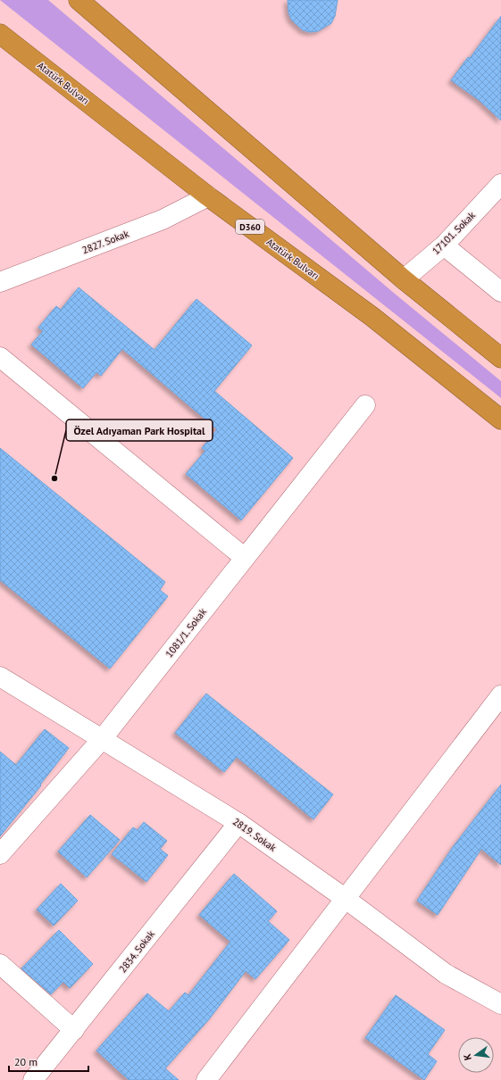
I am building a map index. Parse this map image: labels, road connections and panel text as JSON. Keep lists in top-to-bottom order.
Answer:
{
  "streets": {
    "highway": ["Atatürk Bulvarı", "D360"],
    "street": [
      "17101. Sokak",
      "2827. Sokak",
      "1081/1. Sokak",
      "2819. Sokak",
      "2834. Sokak"
    ]
  },
  "crossings": [
    ["Atatürk Bulvarı", "2827. Sokak"],
    ["1081/1. Sokak", "2819. Sokak"],
    ["2819. Sokak", "2834. Sokak"]
  ],
  "places": ["Özel Adıyaman Park Hospital"],
  "scale_bar": "20 m",
  "north": "left"
}
